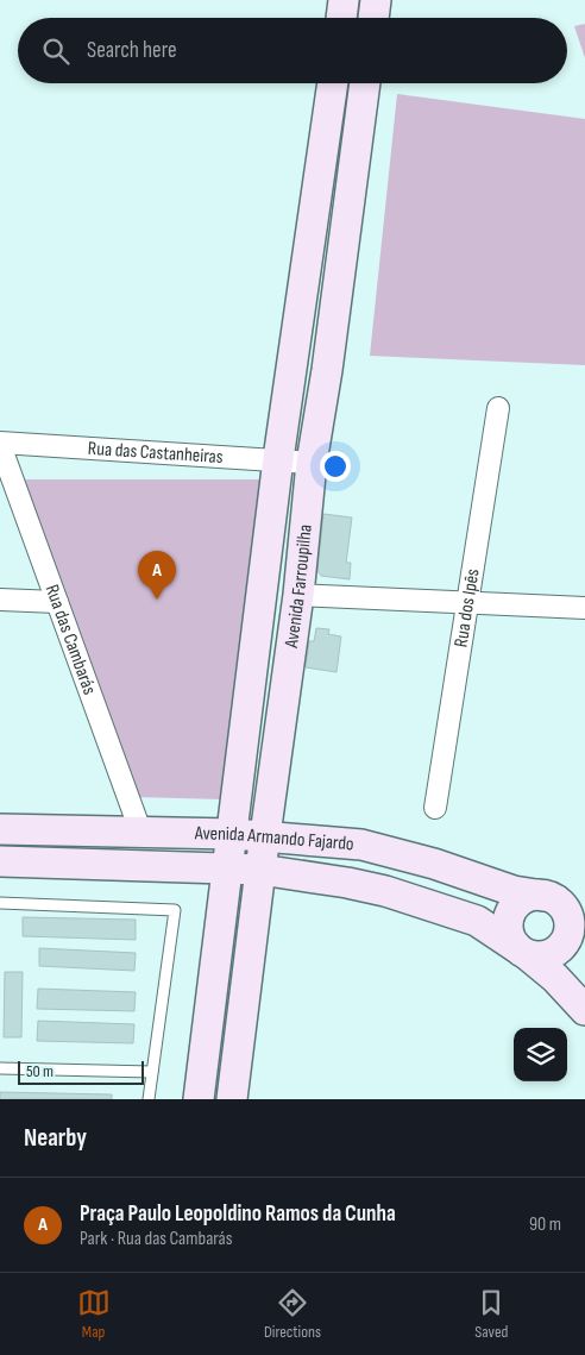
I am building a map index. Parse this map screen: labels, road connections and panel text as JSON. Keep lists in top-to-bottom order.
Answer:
{
  "streets": {
    "main road": ["Avenida Farroupilha", "Avenida Armando Fajardo"],
    "street": ["Rua das Castanheiras", "Rua dos Ipês", "Rua das Cambarás"]
  },
  "crossings": [
    ["Rua das Castanheiras", "Avenida Farroupilha"],
    ["Rua das Castanheiras", "Rua das Cambarás"],
    ["Avenida Farroupilha", "Avenida Armando Fajardo"],
    ["Rua das Cambarás", "Avenida Armando Fajardo"]
  ],
  "scale_bar": "50 m",
  "page": {
    "search": "Search here",
    "pins": "A",
    "scale": "50 m",
    "heading": "Nearby",
    "list": [
      {
        "mark": "A",
        "name": "Praça Paulo Leopoldino Ramos da Cunha",
        "note": "Park · Rua das Cambarás",
        "value": "90 m"
      }
    ],
    "nav": ["Map", "Directions", "Saved"]
  }
}
